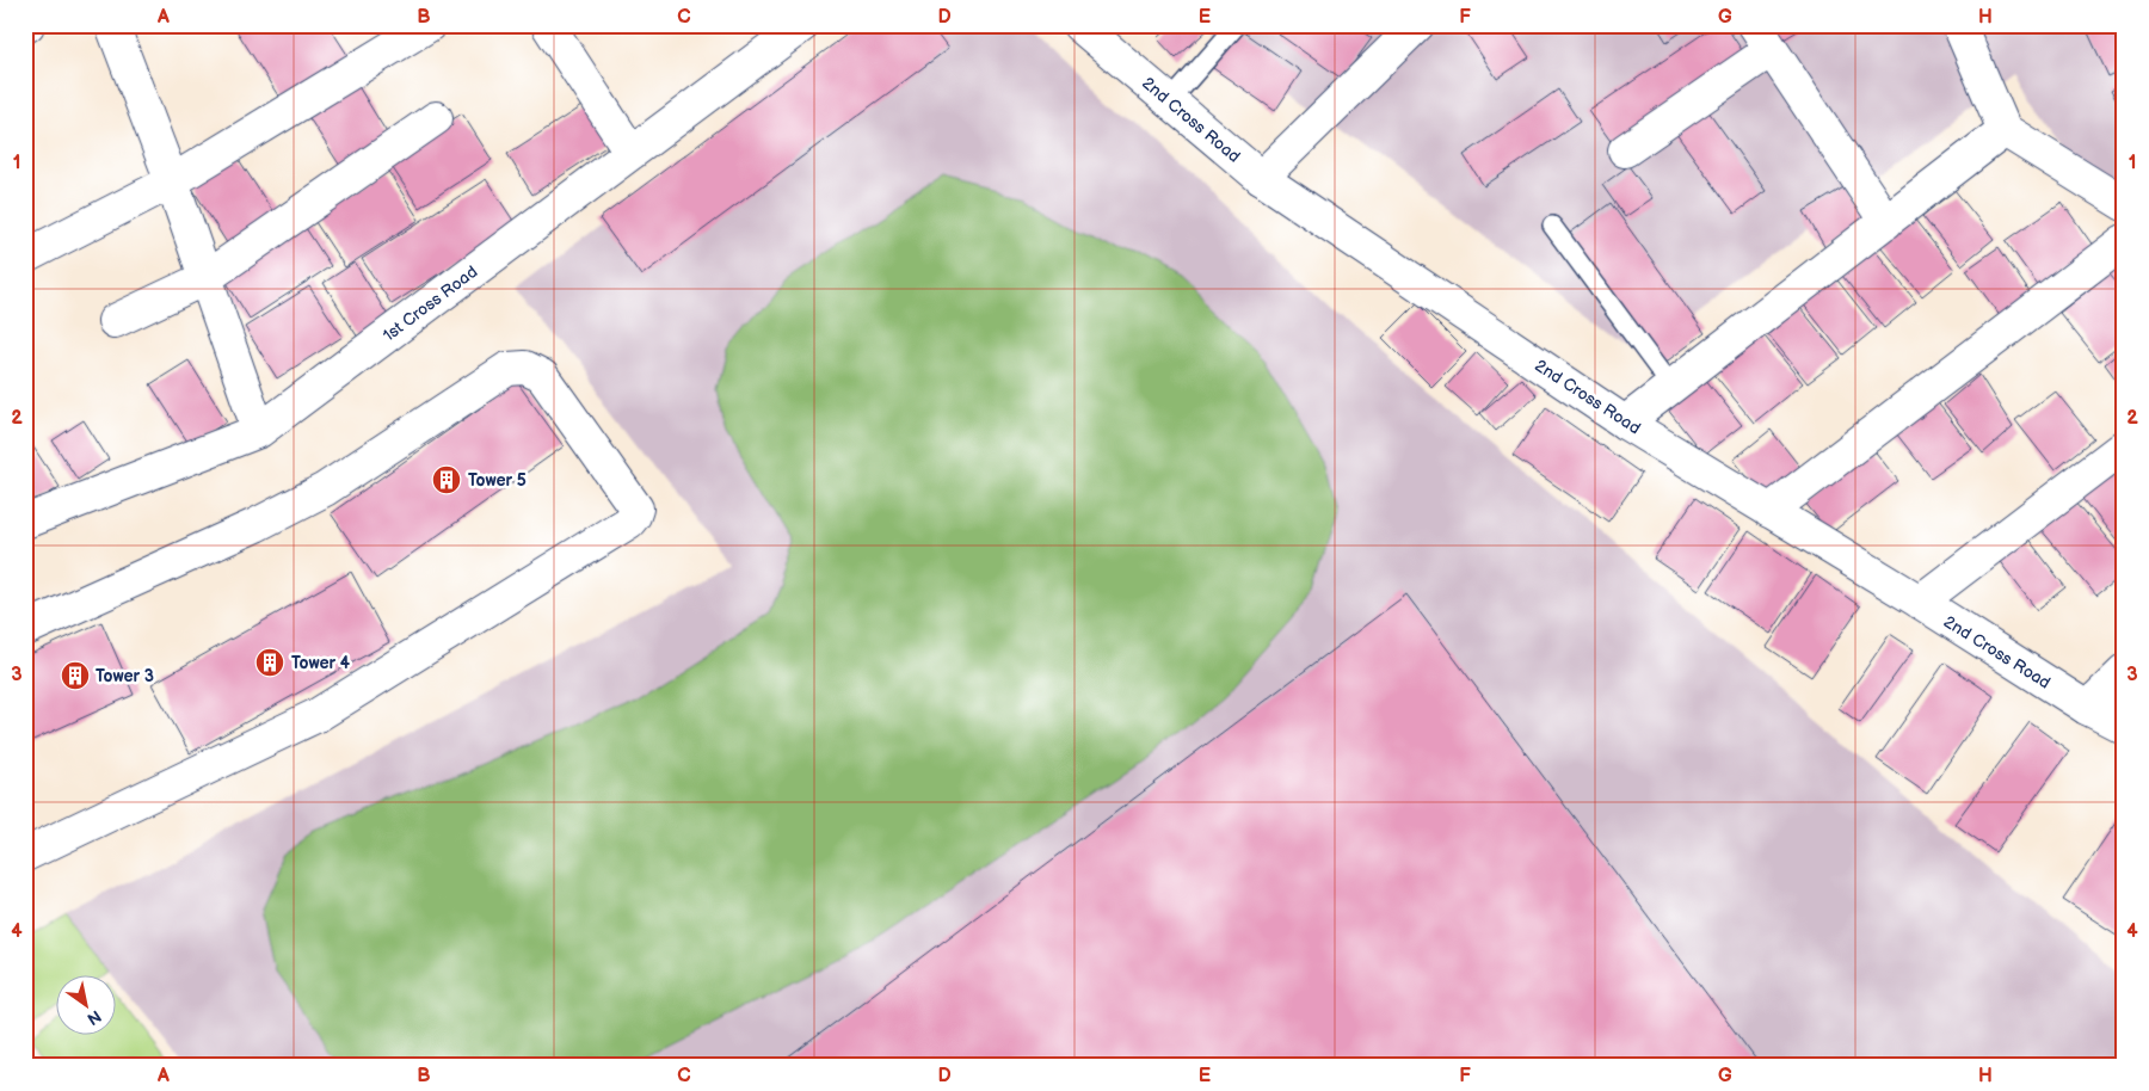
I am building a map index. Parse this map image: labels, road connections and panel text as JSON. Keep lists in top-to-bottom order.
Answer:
{
  "streets": {
    "street": ["2nd Cross Road", "1st Cross Road"]
  },
  "places": {
    "building": ["Tower 5", "Tower 4", "Tower 3"]
  },
  "north": "bottom right",
  "grid": {
    "columns": [
      "A",
      "B",
      "C",
      "D",
      "E",
      "F",
      "G",
      "H"
    ],
    "rows": [
      "1",
      "2",
      "3",
      "4"
    ]
  }
}
